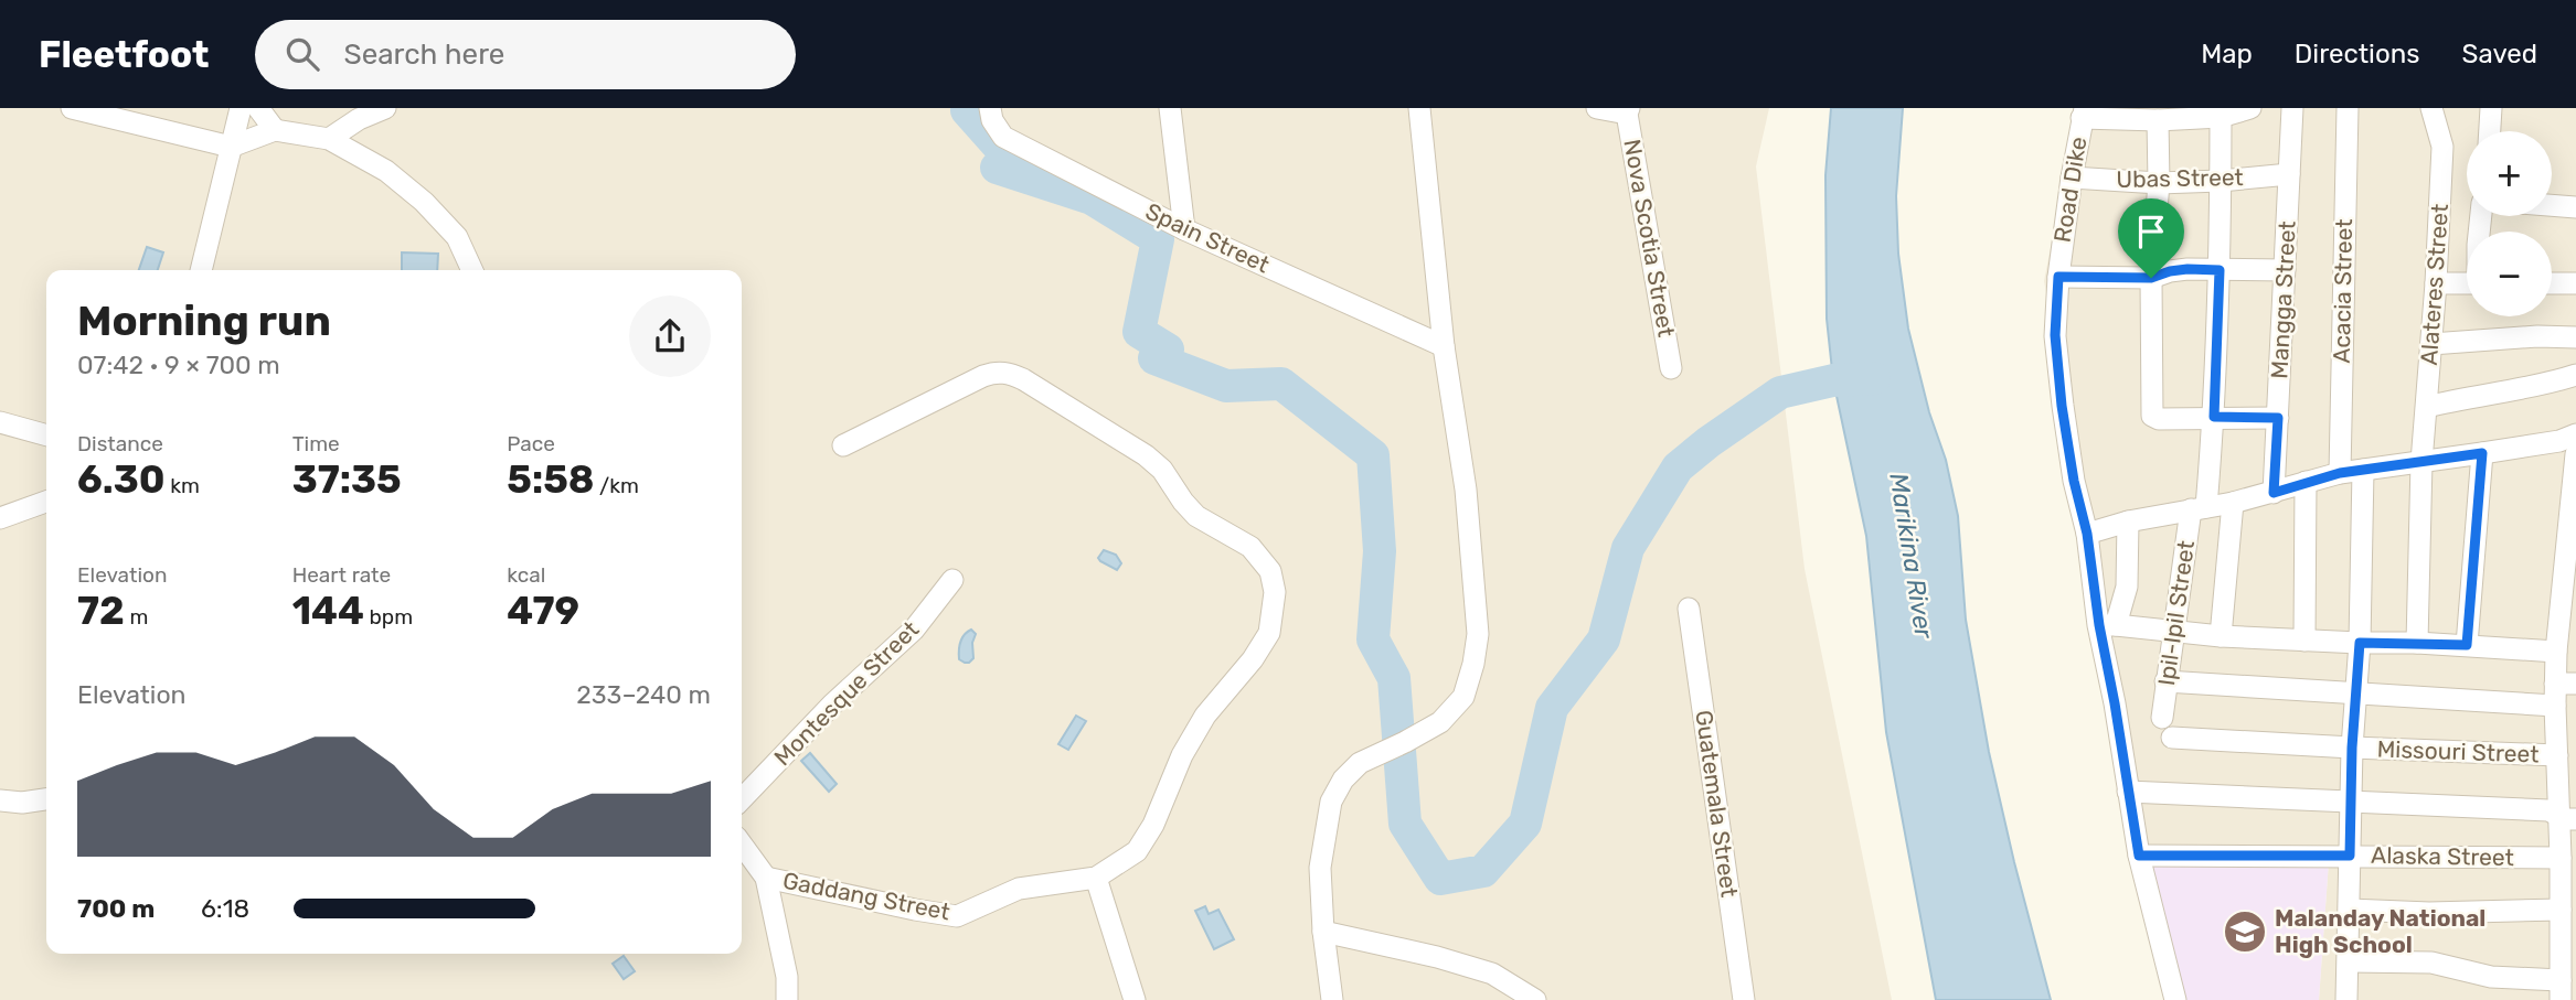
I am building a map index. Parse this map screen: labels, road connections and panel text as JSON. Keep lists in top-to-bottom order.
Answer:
{
  "streets": {
    "street": [
      "Ubas Street",
      "Road Dike",
      "Spain Street",
      "Nova Scotia Street",
      "Alateres Street",
      "Acacia Street",
      "Mangga Street",
      "Ipil-Ipil Street",
      "Montesque Street",
      "Missouri Street",
      "Guatemala Street",
      "Alaska Street",
      "Gaddang Street"
    ]
  },
  "crossings": [
    ["Ubas Street", "Road Dike"],
    ["Ubas Street", "Mangga Street"],
    ["Ubas Street", "Ipil-Ipil Street"],
    ["Road Dike", "Alaska Street"]
  ],
  "water": ["Marikina River"],
  "places": {
    "school or university": ["Malanday National High School"]
  },
  "page": {
    "header": "Fleetfoot",
    "search": "Search here",
    "nav": ["Map", "Directions", "Saved"],
    "map_buttons": ["+", "−"],
    "heading": ["Morning run", "07:42 · 9 × 700 m"],
    "stats": [
      ["Distance", "6.30 km"],
      ["Time", "37:35"],
      ["Pace", "5:58 /km"],
      ["Elevation", "72 m"],
      ["Heart rate", "144 bpm"],
      ["kcal", "479"]
    ],
    "chart": ["Elevation", "233–240 m"],
    "list": [
      {
        "name": "700 m",
        "note": "6:18"
      }
    ]
  }
}
